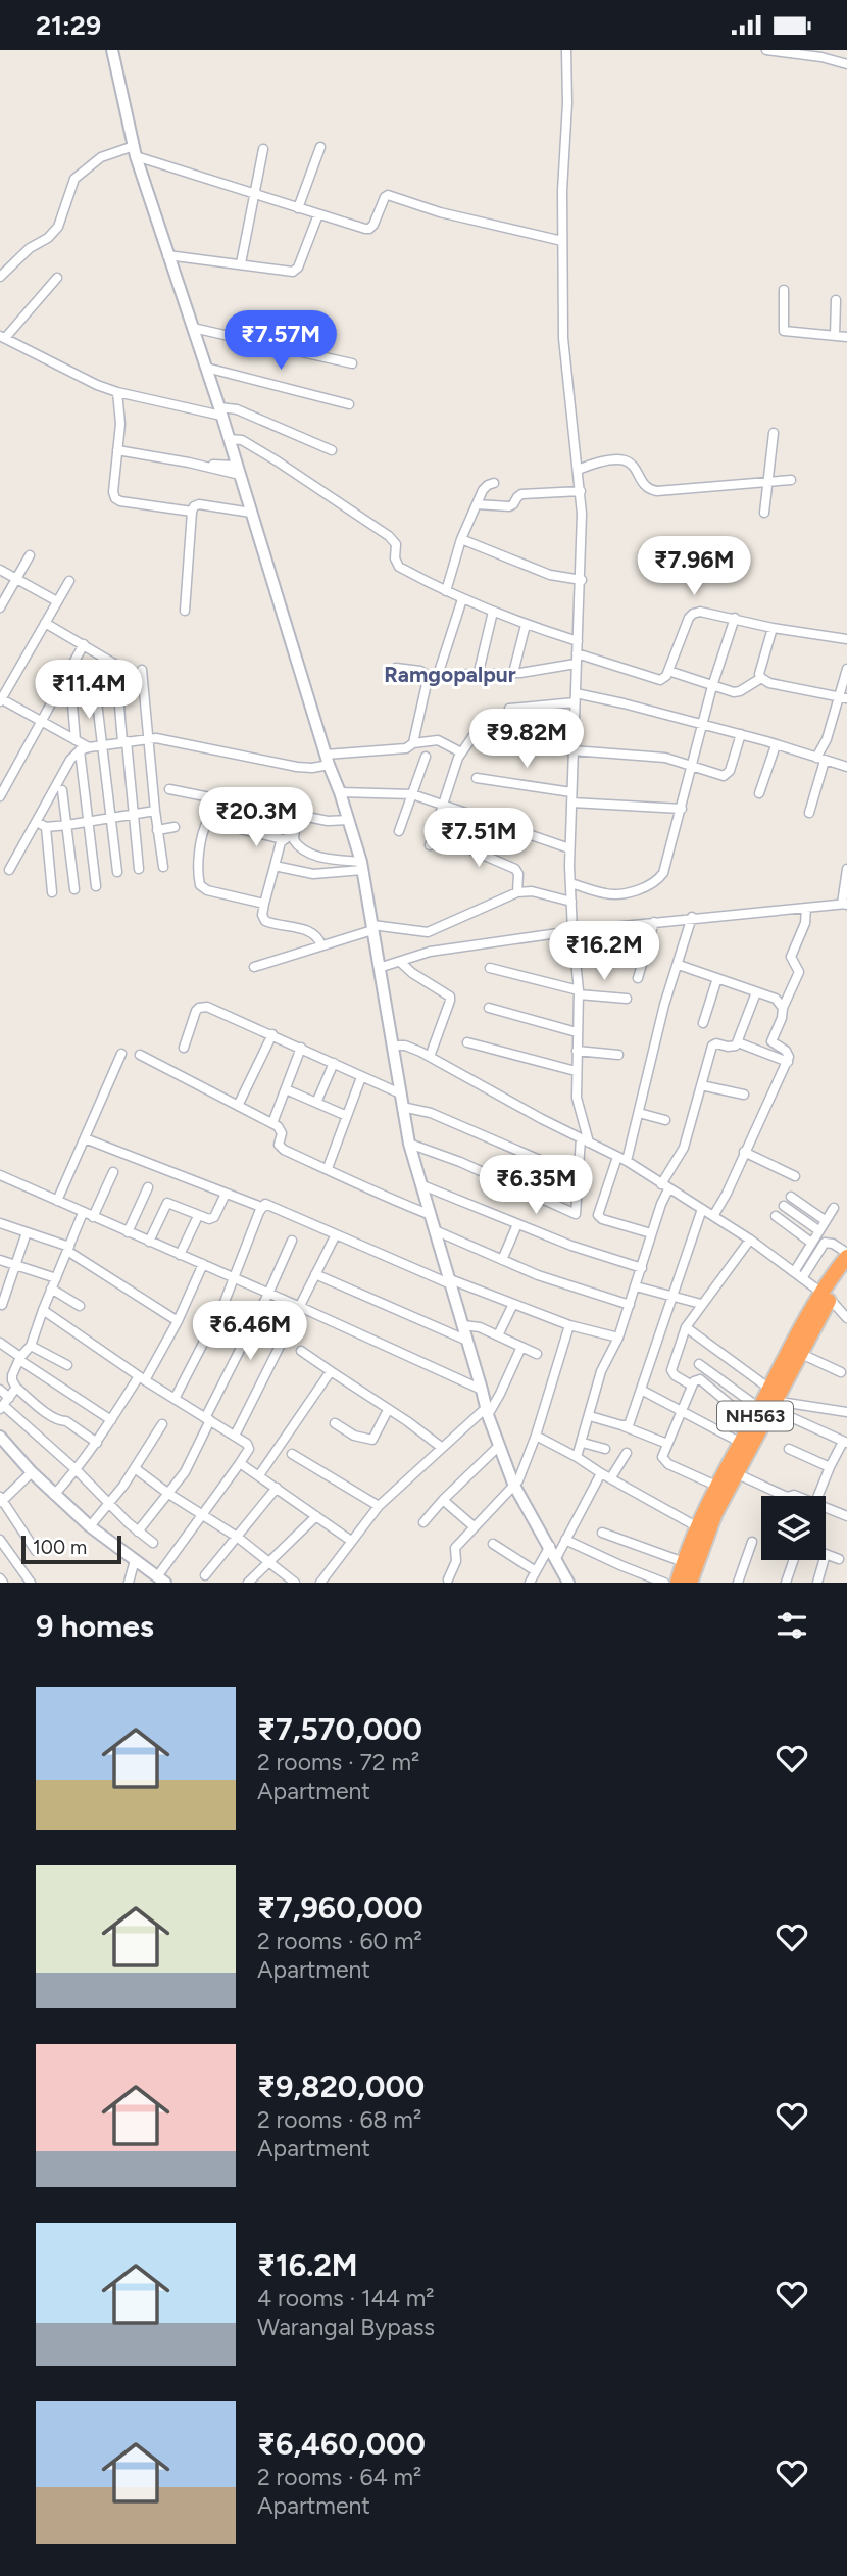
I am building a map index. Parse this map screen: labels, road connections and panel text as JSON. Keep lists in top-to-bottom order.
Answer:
{
  "streets": {
    "highway": ["NH563"]
  },
  "districts": ["Ramgopalpur"],
  "scale_bar": "100 m",
  "page": {
    "status": "21:29",
    "price": [
      "₹7.57M",
      "₹7.96M",
      "₹11.4M",
      "₹9.82M",
      "₹20.3M",
      "₹7.51M",
      "₹16.2M",
      "₹6.35M",
      "₹6.46M"
    ],
    "scale": "100 m",
    "heading": "9 homes",
    "list": [
      {
        "name": "₹7,570,000",
        "note": "2 rooms · 72 m² · Apartment"
      },
      {
        "name": "₹7,960,000",
        "note": "2 rooms · 60 m² · Apartment"
      },
      {
        "name": "₹9,820,000",
        "note": "2 rooms · 68 m² · Apartment"
      },
      {
        "name": "₹16.2M",
        "note": "4 rooms · 144 m² · Warangal Bypass"
      },
      {
        "name": "₹6,460,000",
        "note": "2 rooms · 64 m² · Apartment"
      }
    ]
  }
}
